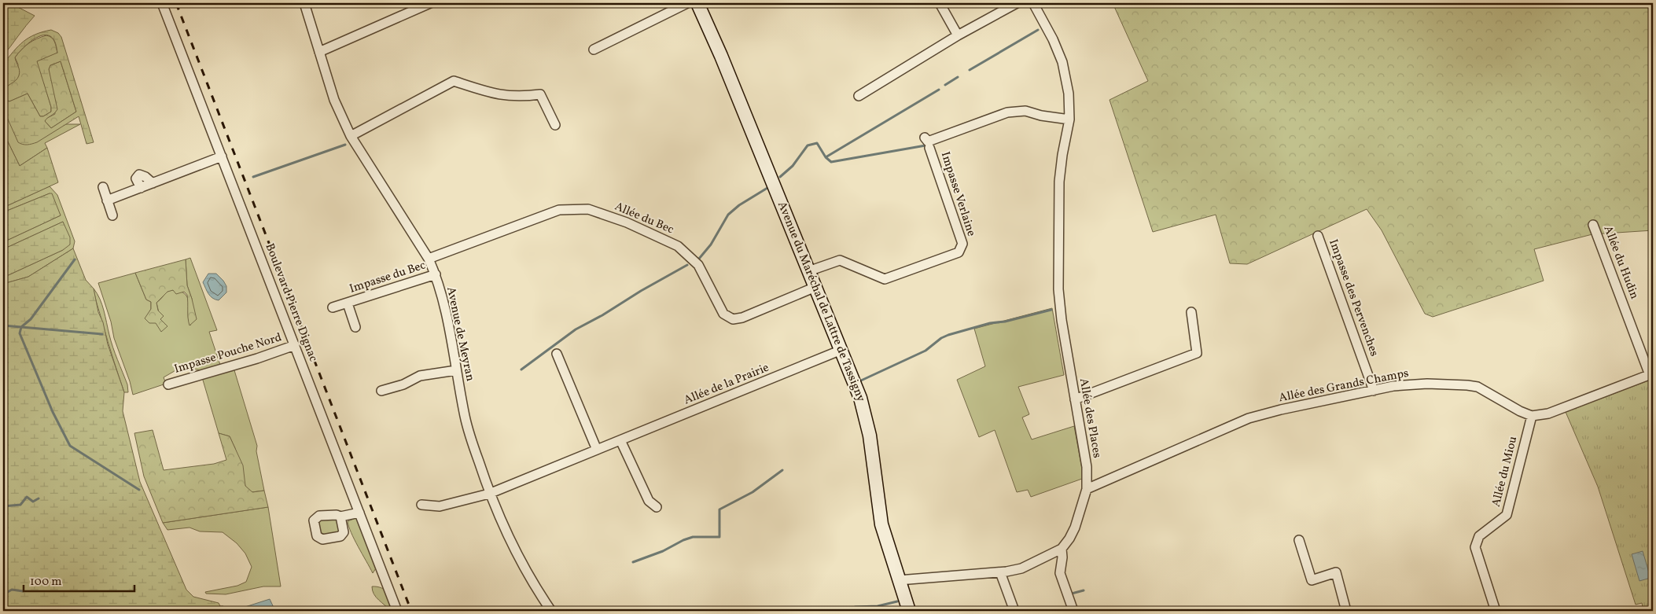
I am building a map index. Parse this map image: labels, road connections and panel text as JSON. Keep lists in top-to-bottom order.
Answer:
{
  "streets": {
    "main road": ["Avenue du Maréchal de Lattre de Tassigny"],
    "street": [
      "Impasse Verlaine",
      "Allée du Bec",
      "Allée du Hudin",
      "Impasse du Bec",
      "Impasse des Pervenches",
      "Boulevard Pierre Dignac",
      "Avenue de Meyran",
      "Impasse Pouche Nord",
      "Allée de la Prairie",
      "Allée des Grands Champs",
      "Allée des Places",
      "Allée du Miou"
    ]
  },
  "crossings": [
    ["Impasse Verlaine", "Avenue du Maréchal de Lattre de Tassigny"],
    ["Allée du Bec", "Avenue du Maréchal de Lattre de Tassigny"],
    ["Allée du Bec", "Avenue de Meyran"],
    ["Impasse du Bec", "Avenue de Meyran"],
    ["Impasse des Pervenches", "Allée des Grands Champs"],
    ["Avenue du Maréchal de Lattre de Tassigny", "Allée de la Prairie"],
    ["Boulevard Pierre Dignac", "Impasse Pouche Nord"],
    ["Avenue de Meyran", "Allée de la Prairie"],
    ["Allée des Grands Champs", "Allée des Places"],
    ["Allée des Grands Champs", "Allée du Miou"]
  ],
  "scale_bar": "100 m"
}
